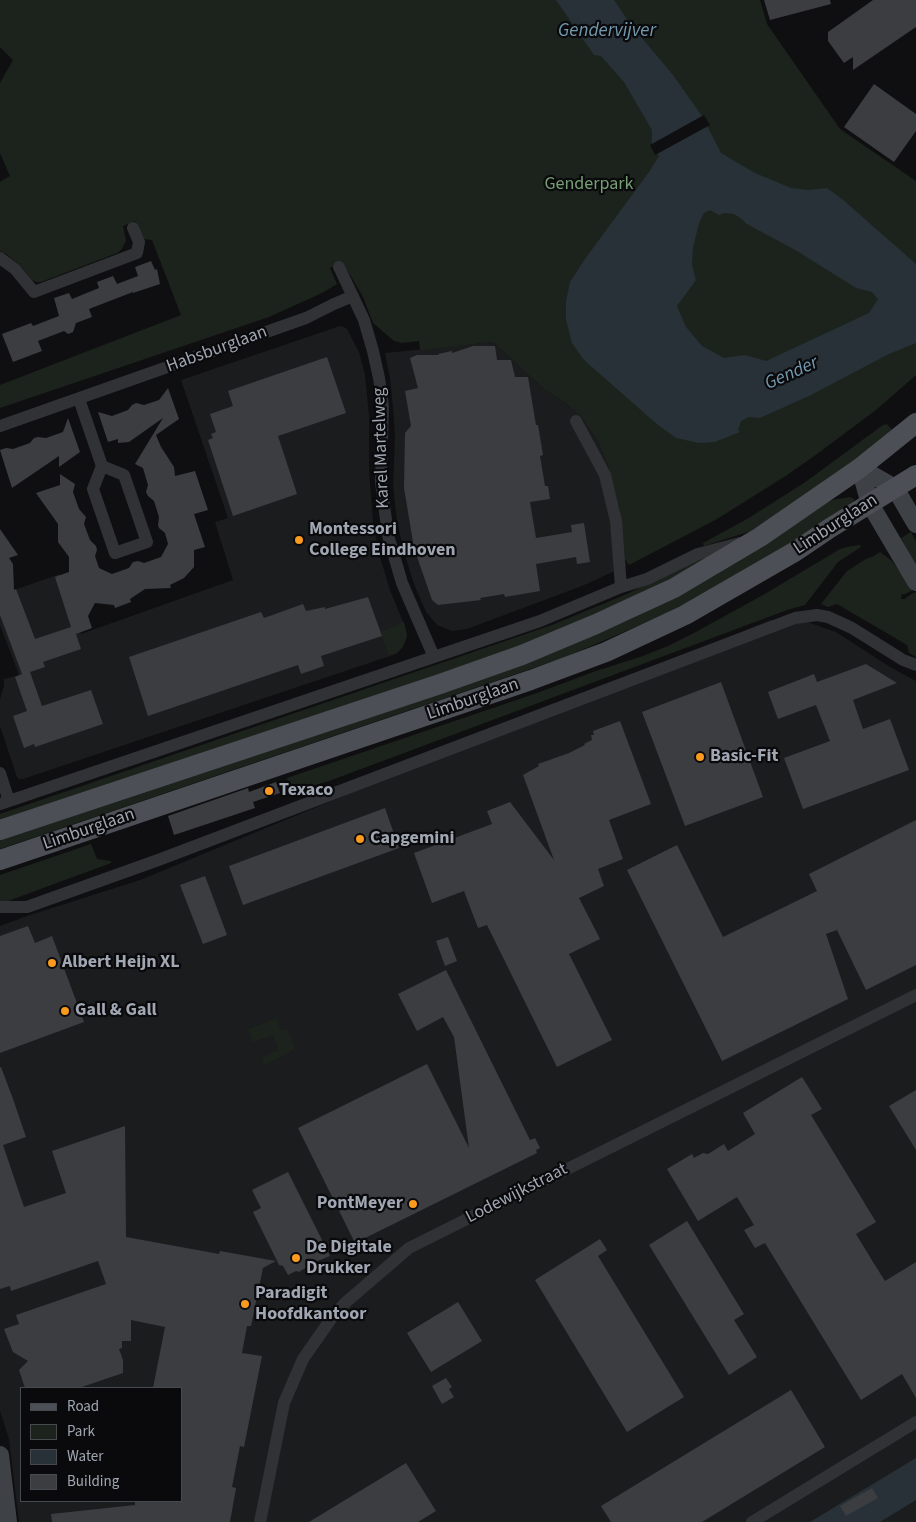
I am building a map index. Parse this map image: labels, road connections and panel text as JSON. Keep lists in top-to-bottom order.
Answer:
{
  "streets": {
    "main road": ["Limburglaan"],
    "street": ["Habsburglaan", "Karel Martelweg", "Lodewijkstraat"]
  },
  "crossings": [
    ["Habsburglaan", "Karel Martelweg"],
    ["Karel Martelweg", "Limburglaan"]
  ],
  "water": ["Gendervijver", "Gender"],
  "parks": ["Genderpark"],
  "places": [
    "Montessori College Eindhoven",
    "Basic-Fit",
    "Texaco",
    "Capgemini",
    "Albert Heijn XL",
    "Gall & Gall",
    "PontMeyer",
    "De Digitale Drukker",
    "Paradigit Hoofdkantoor"
  ],
  "legend": [
    "Road",
    "Park",
    "Water",
    "Building"
  ]
}
